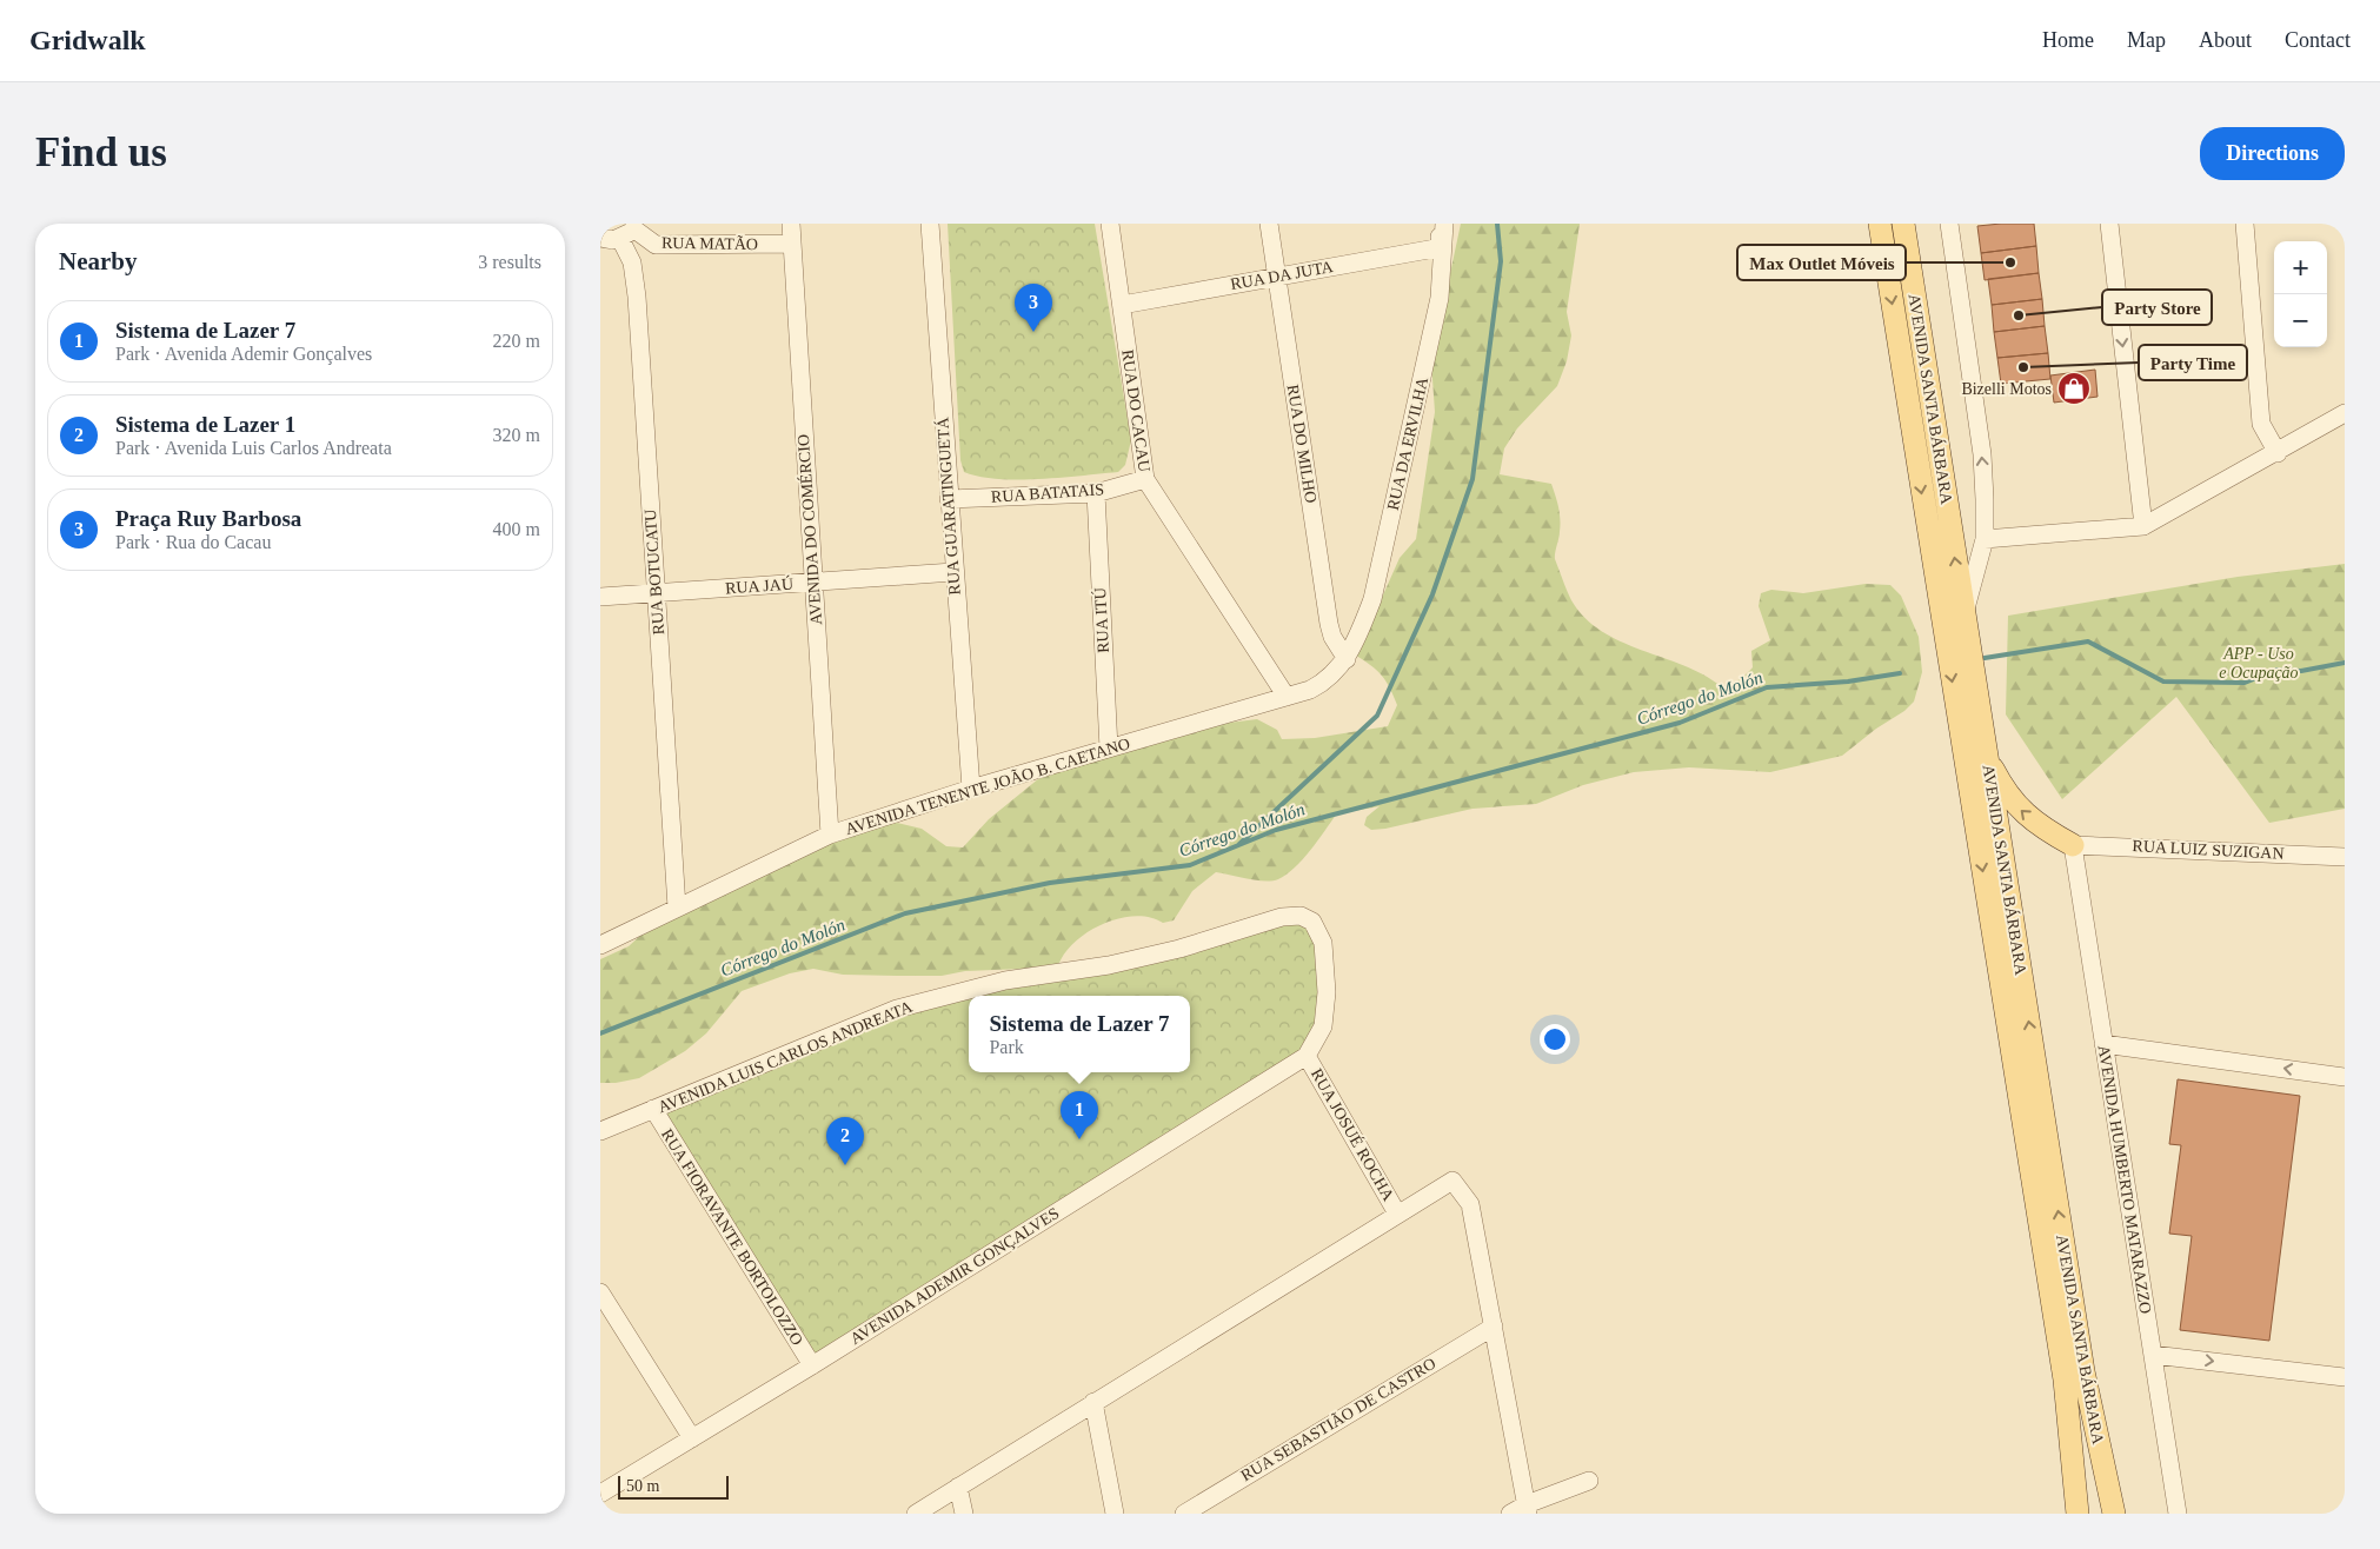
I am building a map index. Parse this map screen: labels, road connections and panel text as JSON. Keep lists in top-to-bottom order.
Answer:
{
  "streets": {
    "main road": ["AVENIDA SANTA BÁRBARA"],
    "street": [
      "RUA MATÃO",
      "RUA DA JUTA",
      "RUA DO CACAU",
      "RUA DO MILHO",
      "RUA DA ERVILHA",
      "RUA BATATAIS",
      "RUA GUARATINGUETÁ",
      "AVENIDA DO COMÉRCIO",
      "RUA BOTUCATU",
      "RUA JAÚ",
      "RUA ITÚ",
      "AVENIDA TENENTE JOÃO B. CAETANO",
      "RUA LUIZ SUZIGAN",
      "AVENIDA LUIS CARLOS ANDREATA",
      "RUA JOSUÉ ROCHA",
      "AVENIDA HUMBERTO MATARAZZO",
      "RUA FIORAVANTE BORTOLOZZO",
      "AVENIDA ADEMIR GONÇALVES",
      "RUA SEBASTIÃO DE CASTRO"
    ]
  },
  "crossings": [
    ["RUA MATÃO", "AVENIDA DO COMÉRCIO"],
    ["RUA MATÃO", "RUA BOTUCATU"],
    ["RUA DA JUTA", "RUA DO CACAU"],
    ["RUA DA JUTA", "RUA DO MILHO"],
    ["RUA DA JUTA", "RUA DA ERVILHA"],
    ["RUA DO CACAU", "RUA BATATAIS"],
    ["RUA DO CACAU", "AVENIDA TENENTE JOÃO B. CAETANO"],
    ["RUA DO MILHO", "RUA DA ERVILHA"],
    ["RUA DO MILHO", "AVENIDA TENENTE JOÃO B. CAETANO"],
    ["RUA DA ERVILHA", "AVENIDA TENENTE JOÃO B. CAETANO"],
    ["RUA BATATAIS", "RUA GUARATINGUETÁ"],
    ["RUA BATATAIS", "RUA ITÚ"],
    ["RUA GUARATINGUETÁ", "RUA JAÚ"],
    ["RUA GUARATINGUETÁ", "AVENIDA TENENTE JOÃO B. CAETANO"],
    ["AVENIDA DO COMÉRCIO", "RUA JAÚ"],
    ["AVENIDA DO COMÉRCIO", "AVENIDA TENENTE JOÃO B. CAETANO"],
    ["RUA BOTUCATU", "RUA JAÚ"],
    ["RUA BOTUCATU", "AVENIDA TENENTE JOÃO B. CAETANO"],
    ["RUA ITÚ", "AVENIDA TENENTE JOÃO B. CAETANO"],
    ["RUA LUIZ SUZIGAN", "AVENIDA HUMBERTO MATARAZZO"],
    ["AVENIDA LUIS CARLOS ANDREATA", "RUA JOSUÉ ROCHA"],
    ["AVENIDA LUIS CARLOS ANDREATA", "RUA FIORAVANTE BORTOLOZZO"],
    ["AVENIDA LUIS CARLOS ANDREATA", "AVENIDA ADEMIR GONÇALVES"],
    ["RUA JOSUÉ ROCHA", "AVENIDA ADEMIR GONÇALVES"],
    ["RUA FIORAVANTE BORTOLOZZO", "AVENIDA ADEMIR GONÇALVES"]
  ],
  "water": ["Córrego do Molón"],
  "parks": ["APP - Uso e Ocupação"],
  "places": {
    "other": ["Max Outlet Móveis", "Party Store", "Party Time"],
    "shop": ["Bizelli Motos"]
  },
  "scale_bar": "50 m",
  "page": {
    "header": "Gridwalk",
    "nav": [
      "Home",
      "Map",
      "About",
      "Contact"
    ],
    "buttons": "Directions",
    "title": "Find us",
    "heading": ["Nearby", "3 results"],
    "map_buttons": ["+", "−"],
    "pins": ["3", "1", "2"],
    "list": [
      {
        "mark": "1",
        "name": "Sistema de Lazer 7",
        "note": "Park · Avenida Ademir Gonçalves",
        "value": "220 m"
      },
      {
        "mark": "2",
        "name": "Sistema de Lazer 1",
        "note": "Park · Avenida Luis Carlos Andreata",
        "value": "320 m"
      },
      {
        "mark": "3",
        "name": "Praça Ruy Barbosa",
        "note": "Park · Rua do Cacau",
        "value": "400 m"
      }
    ],
    "popup": ["Sistema de Lazer 7", "Park"],
    "scale": "50 m"
  }
}
